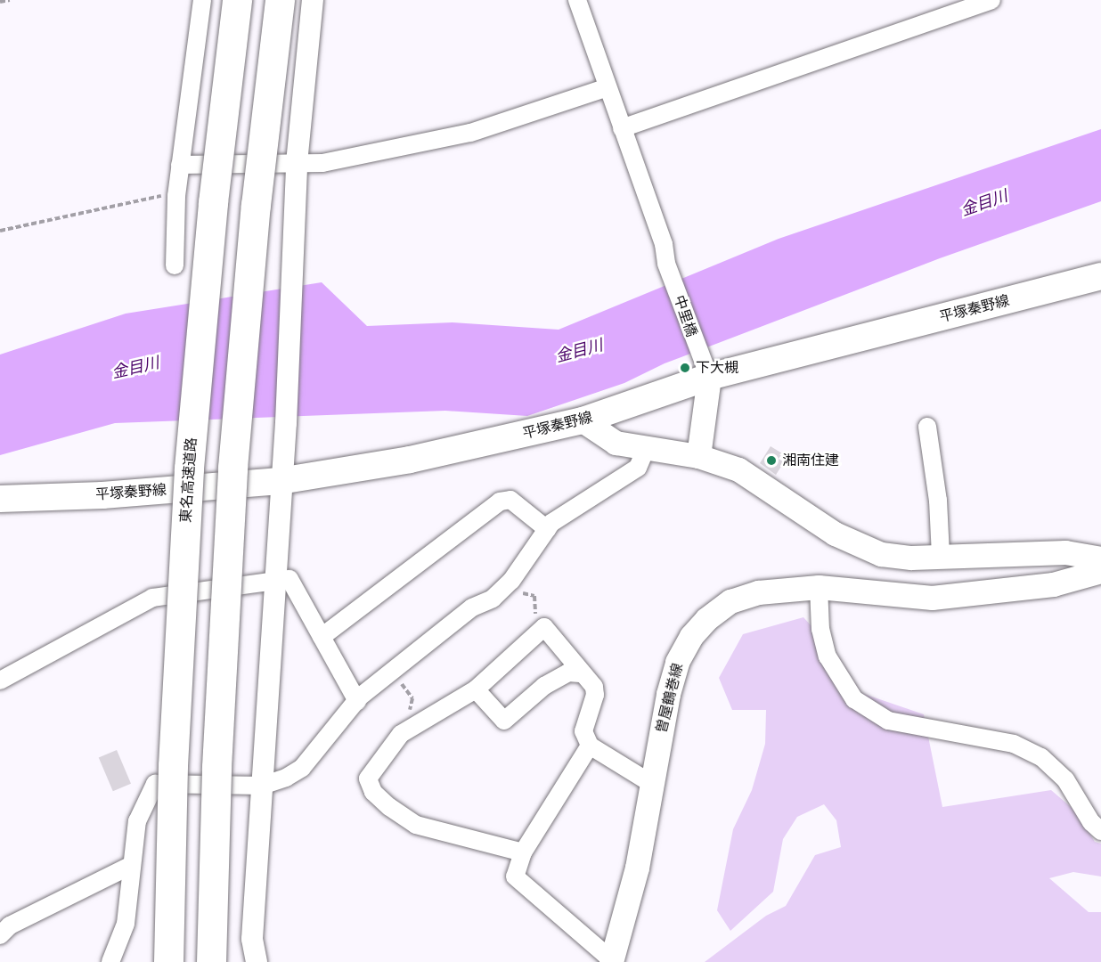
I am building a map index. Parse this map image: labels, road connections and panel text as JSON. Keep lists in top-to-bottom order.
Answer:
{
  "streets": {
    "highway": ["東名高速道路"],
    "main road": ["平塚秦野線", "曽屋鶴巻線"],
    "street": ["中里橋"]
  },
  "crossings": [
    ["平塚秦野線", "中里橋"]
  ],
  "water": ["金目川"],
  "places": ["下大槻", "湘南住建"]
}
